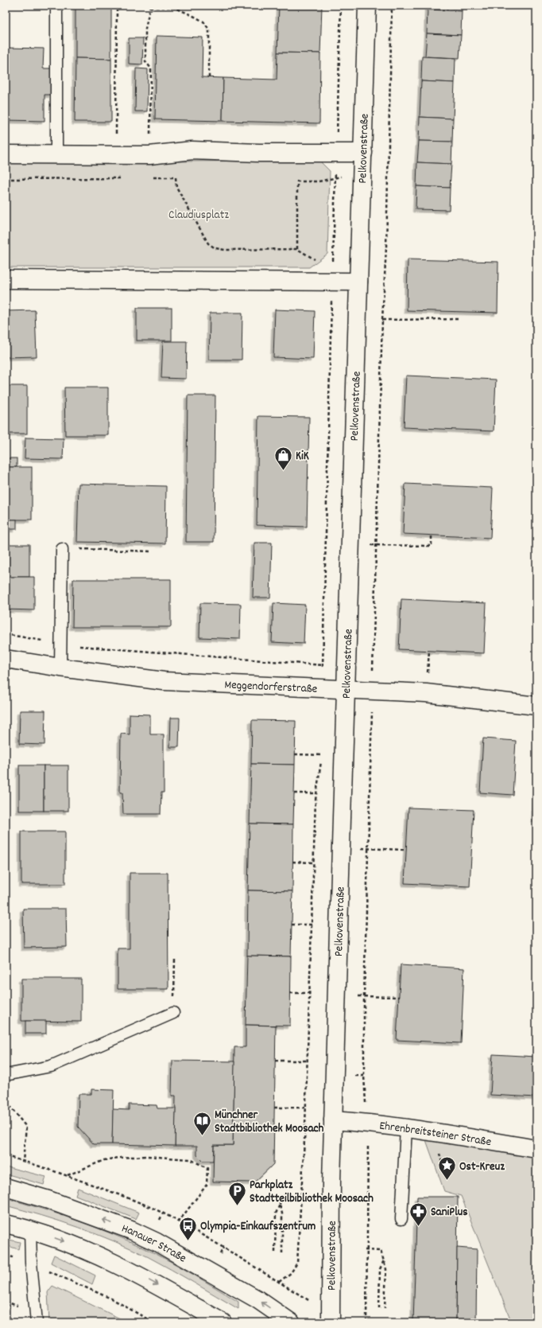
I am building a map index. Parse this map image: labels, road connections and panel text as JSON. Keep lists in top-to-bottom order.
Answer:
{
  "streets": {
    "street": [
      "Pelkovenstraße",
      "Meggendorferstraße",
      "Ehrenbreitsteiner Straße",
      "Hanauer Straße"
    ]
  },
  "crossings": [
    ["Pelkovenstraße", "Meggendorferstraße"],
    ["Pelkovenstraße", "Ehrenbreitsteiner Straße"]
  ],
  "parks": ["Claudiusplatz"],
  "places": {
    "shop": ["KiK"],
    "library": ["Münchner Stadtbibliothek Moosach"],
    "place": ["Ost-Kreuz"],
    "parking": ["Parkplatz Stadtteilbibliothek Moosach"],
    "pharmacy": ["SaniPlus"],
    "bus stop": ["Olympia-Einkaufszentrum"]
  }
}
